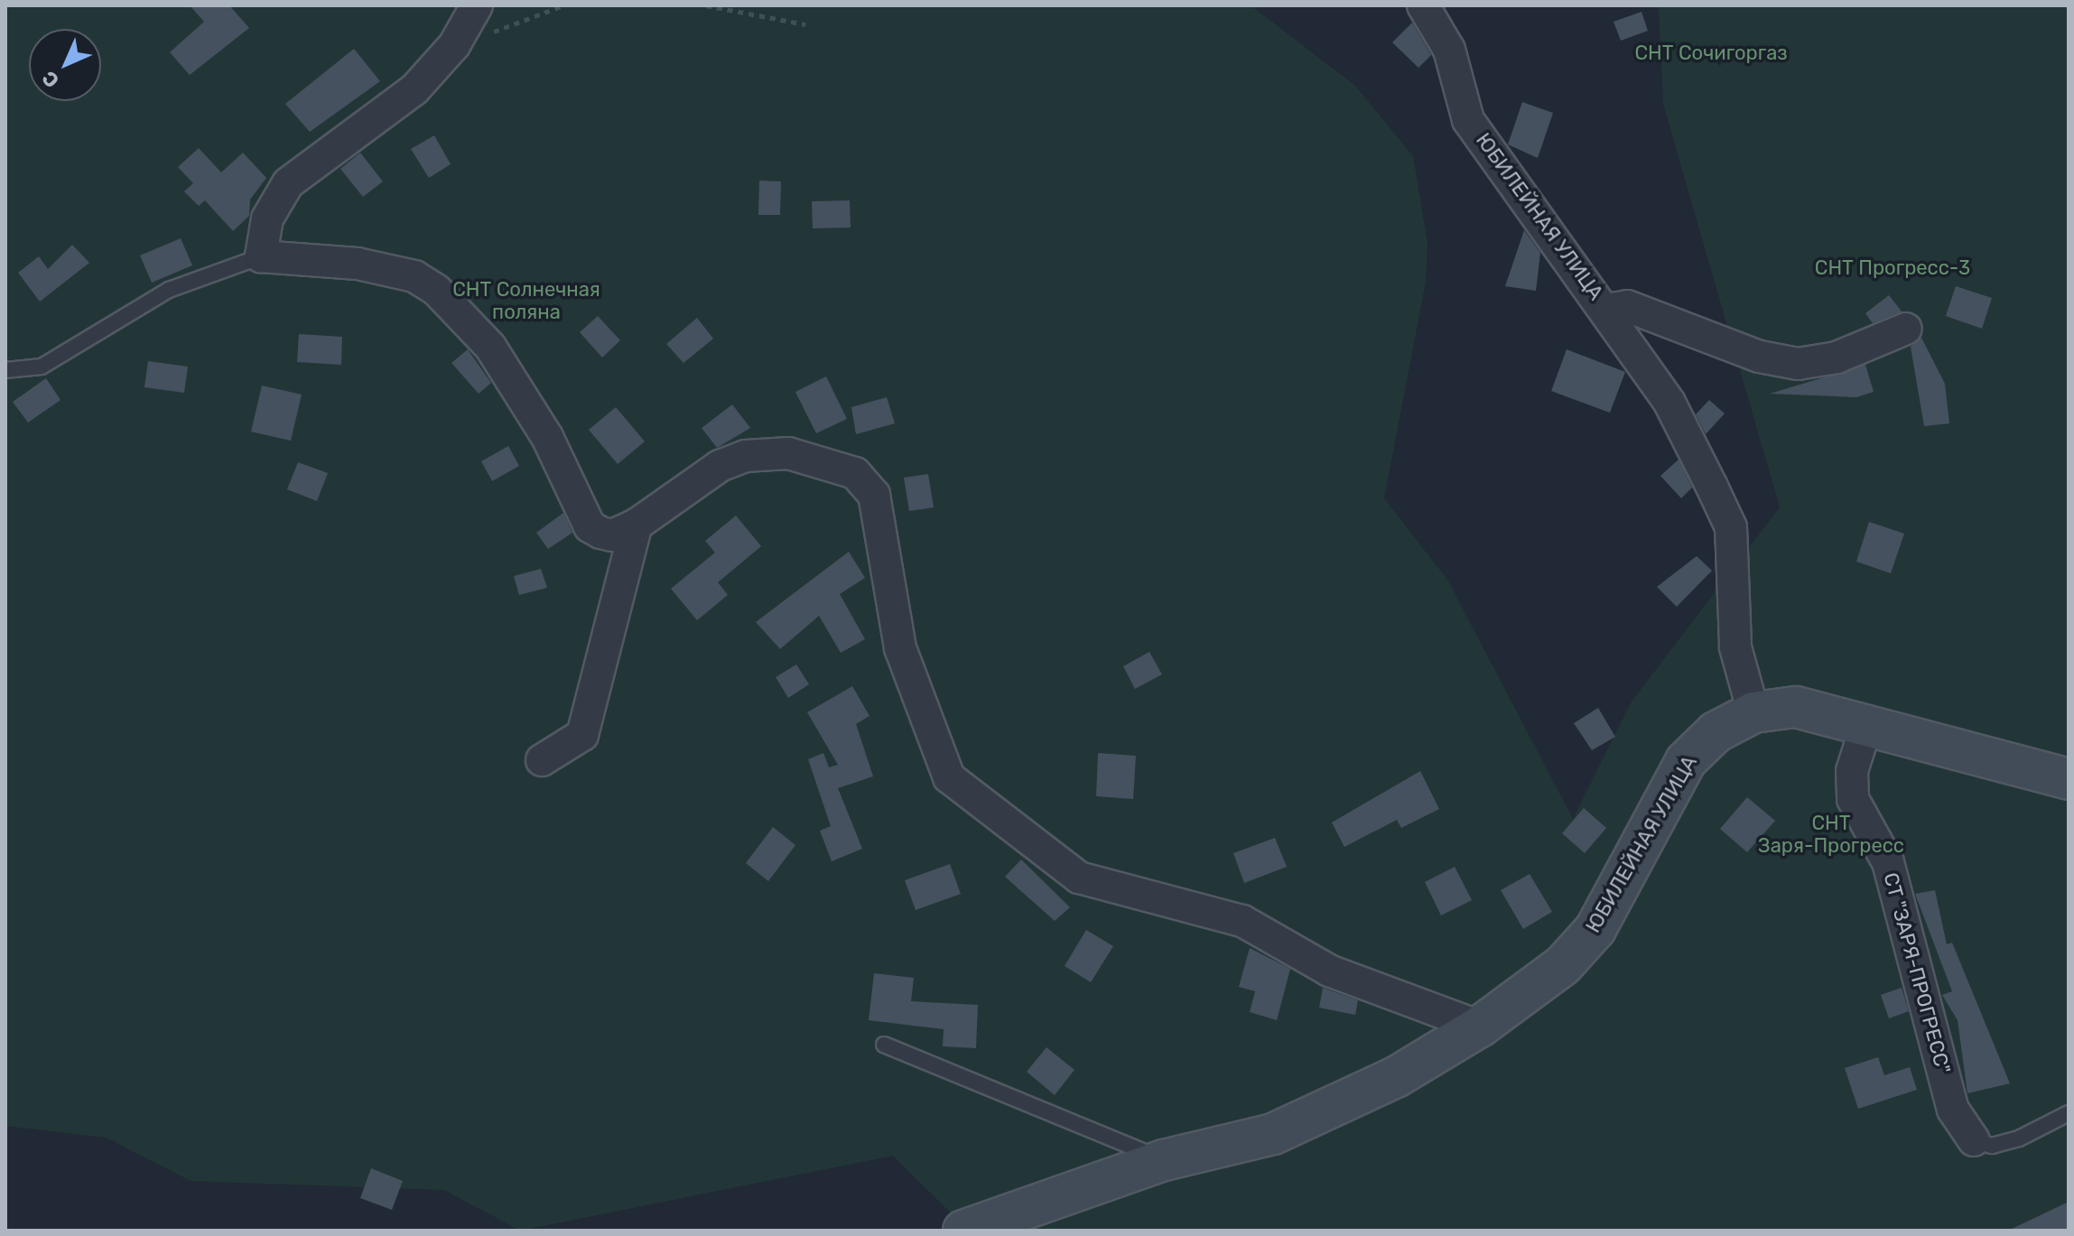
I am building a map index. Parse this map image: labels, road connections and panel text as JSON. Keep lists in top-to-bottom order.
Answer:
{
  "streets": {
    "street": ["ЮБИЛЕЙНАЯ УЛИЦА", "СТ \"ЗАРЯ-ПРОГРЕСС\""]
  },
  "crossings": [
    ["ЮБИЛЕЙНАЯ УЛИЦА", "СТ \"ЗАРЯ-ПРОГРЕСС\""]
  ],
  "parks": [
    "СНТ Сочигоргаз",
    "СНТ Прогресс-3",
    "СНТ Солнечная поляна",
    "СНТ Заря-Прогресс"
  ],
  "north": "bottom left"
}
